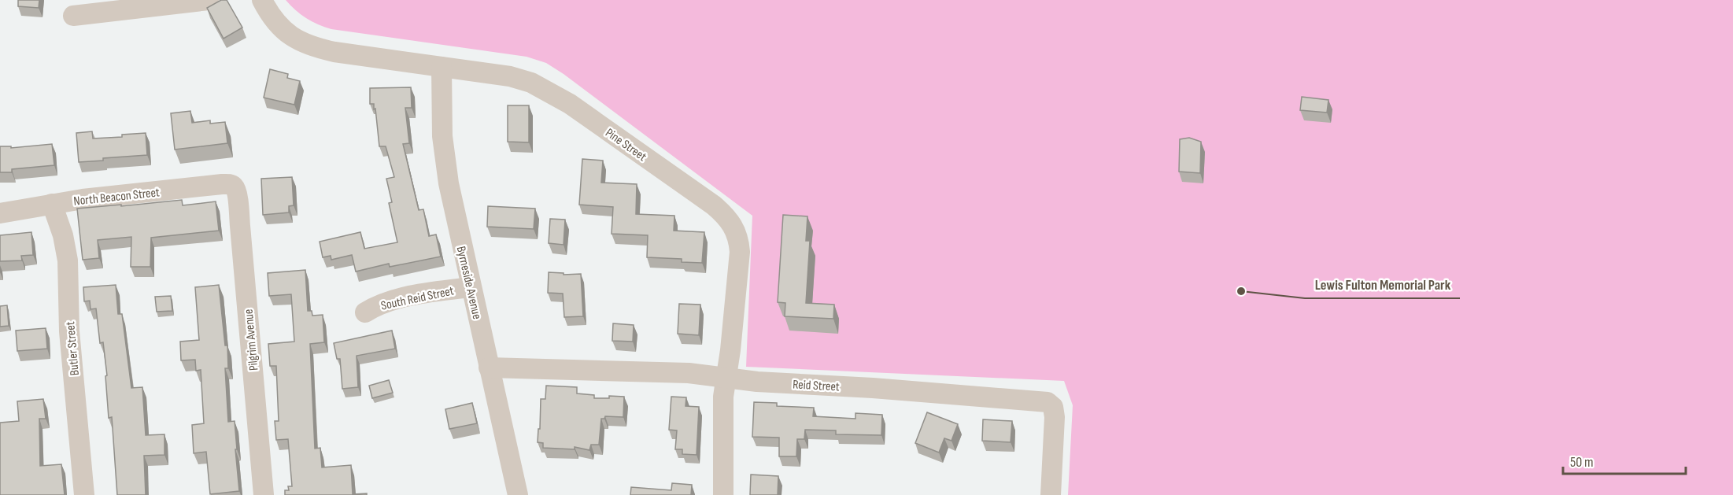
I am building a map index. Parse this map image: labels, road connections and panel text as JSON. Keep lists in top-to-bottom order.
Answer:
{
  "streets": {
    "street": [
      "Pine Street",
      "North Beacon Street",
      "Byrneside Avenue",
      "South Reid Street",
      "Pilgrim Avenue",
      "Butler Street",
      "Reid Street"
    ]
  },
  "crossings": [
    ["Pine Street", "Byrneside Avenue"],
    ["Pine Street", "Reid Street"],
    ["North Beacon Street", "Pilgrim Avenue"],
    ["North Beacon Street", "Butler Street"],
    ["Byrneside Avenue", "South Reid Street"],
    ["Byrneside Avenue", "Reid Street"]
  ],
  "places": ["Lewis Fulton Memorial Park"],
  "scale_bar": "50 m"
}
